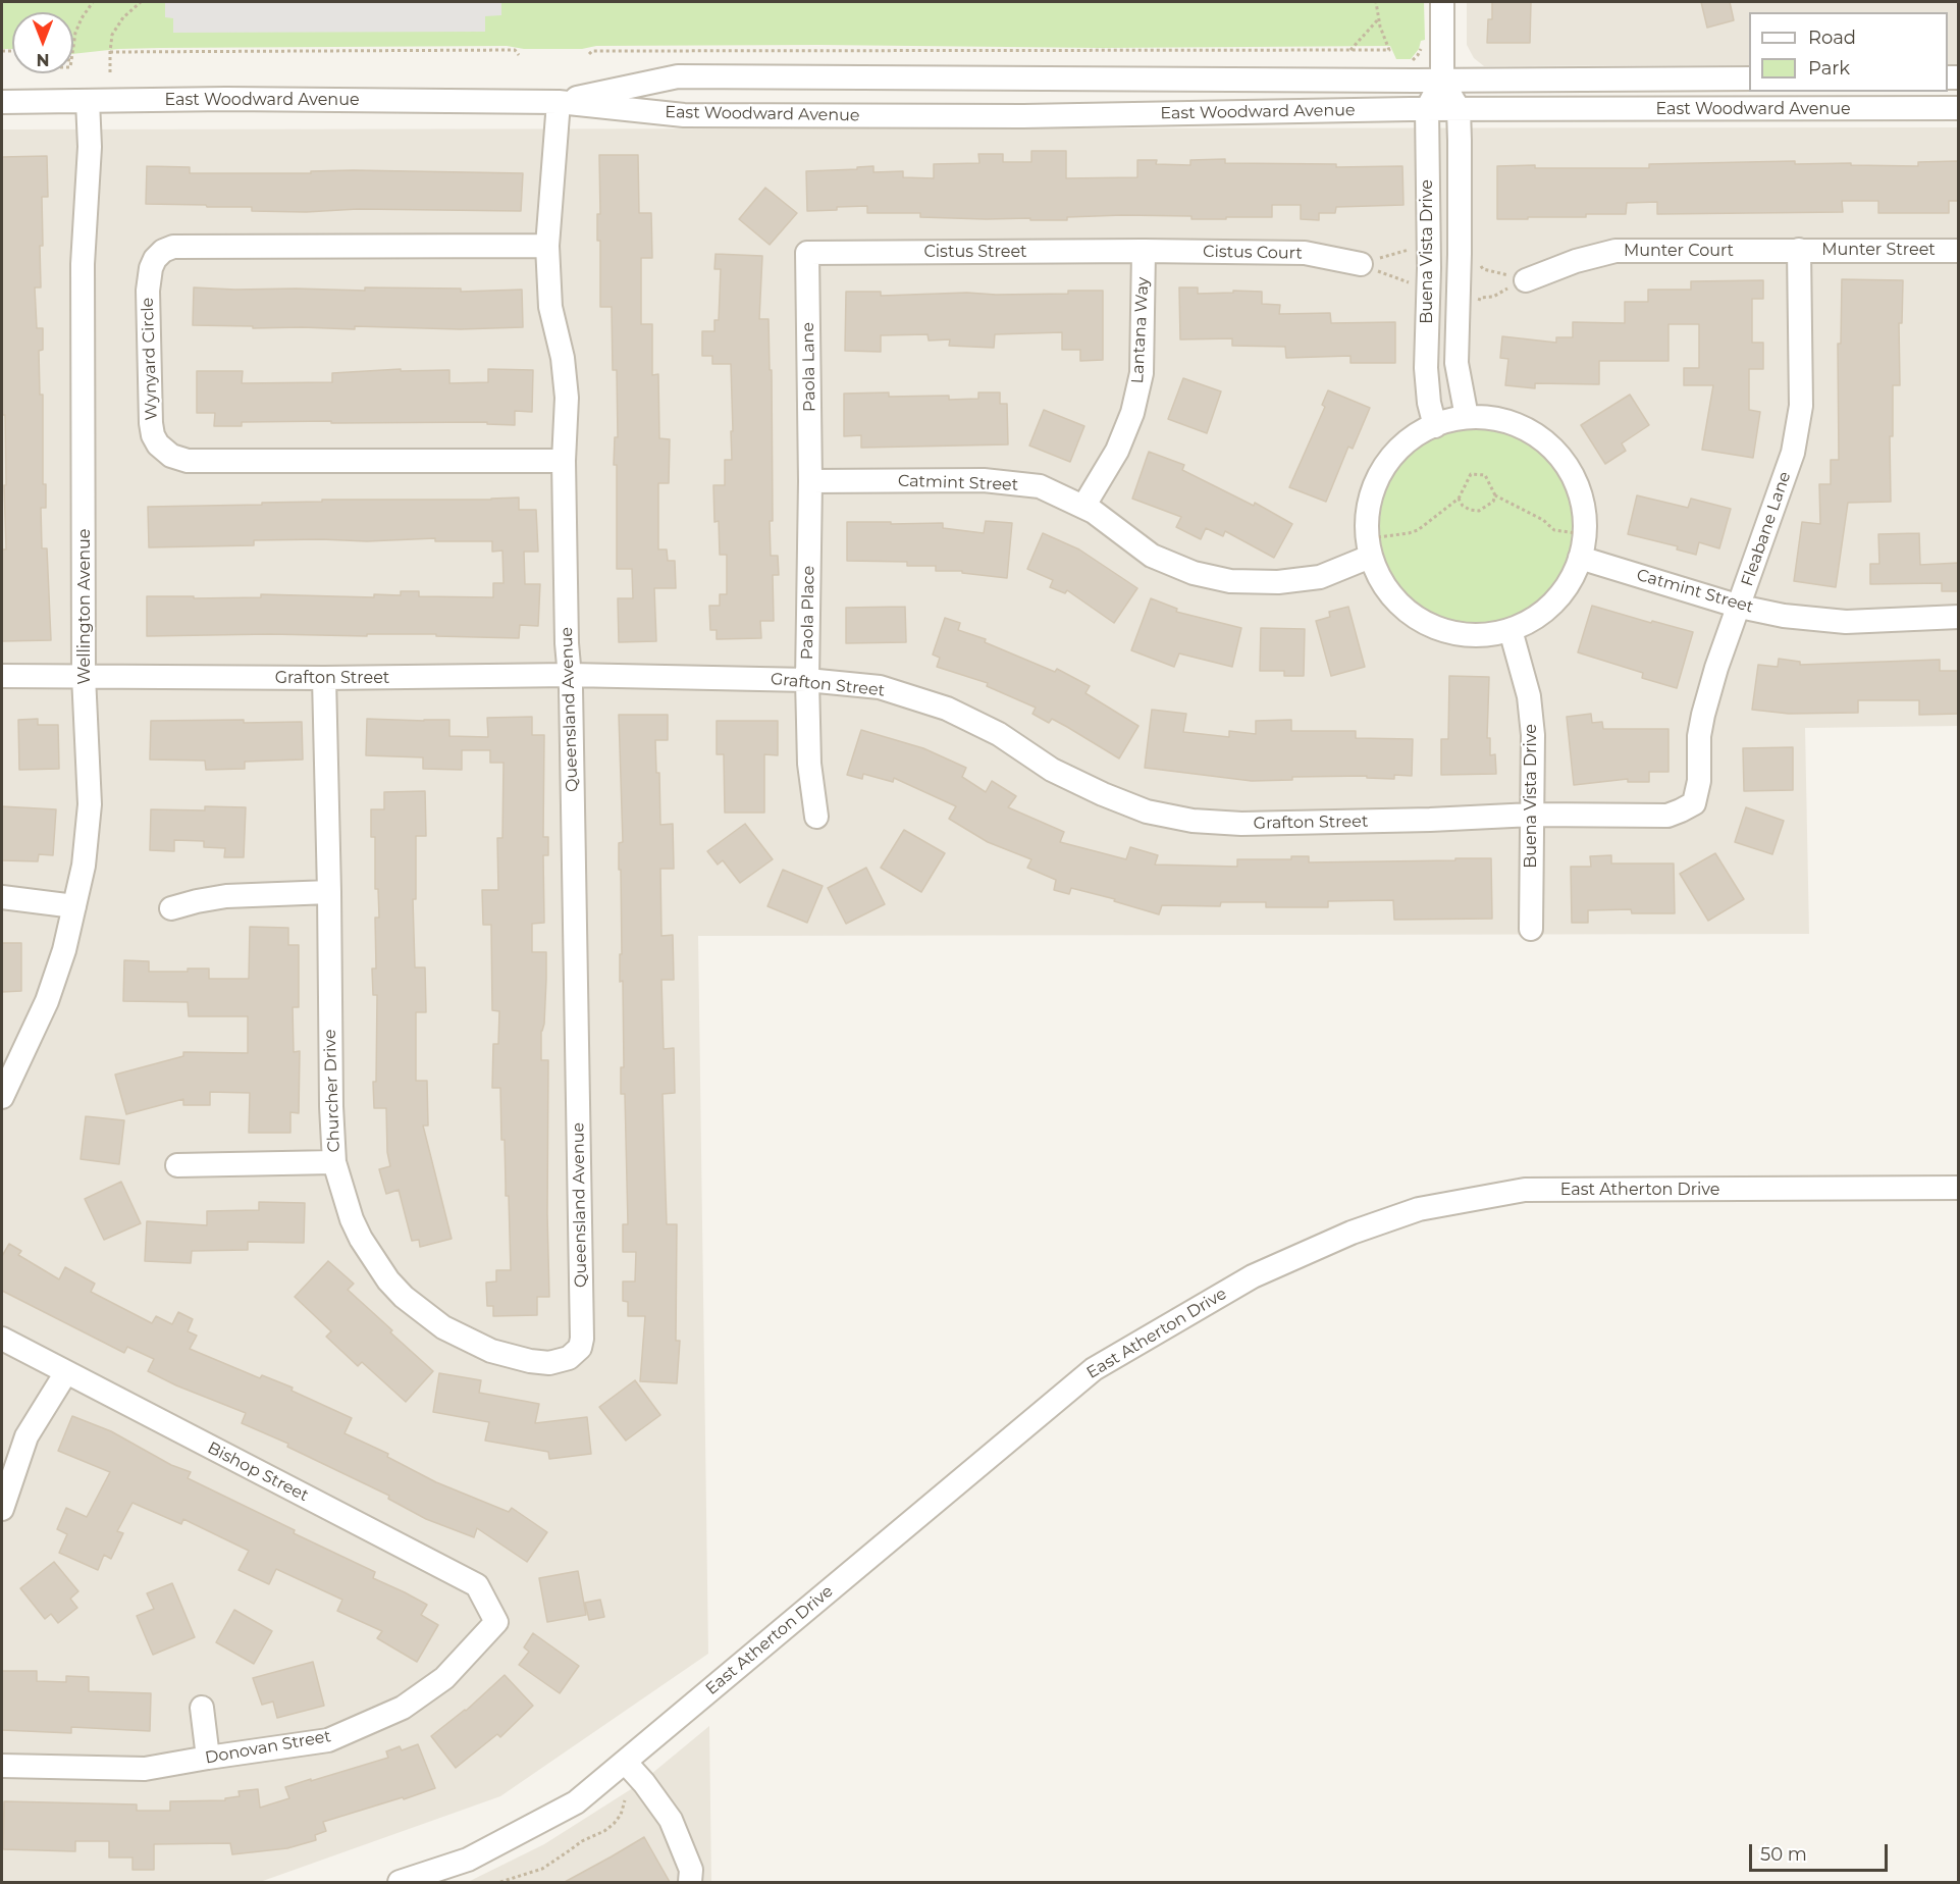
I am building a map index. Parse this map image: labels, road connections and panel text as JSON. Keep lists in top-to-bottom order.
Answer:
{
  "streets": {
    "street": [
      "East Woodward Avenue",
      "Munter Street",
      "Munter Court",
      "Cistus Street",
      "Buena Vista Drive",
      "Cistus Court",
      "Lantana Way",
      "Wynyard Circle",
      "Paola Lane",
      "Catmint Street",
      "Fleabane Lane",
      "Wellington Avenue",
      "Paola Place",
      "Grafton Street",
      "Queensland Avenue",
      "Churcher Drive",
      "East Atherton Drive",
      "Bishop Street",
      "Donovan Street"
    ]
  },
  "crossings": [
    ["East Woodward Avenue", "Buena Vista Drive"],
    ["East Woodward Avenue", "Wellington Avenue"],
    ["East Woodward Avenue", "Queensland Avenue"],
    ["Munter Street", "Munter Court"],
    ["Munter Street", "Fleabane Lane"],
    ["Munter Court", "Fleabane Lane"],
    ["Cistus Street", "Cistus Court"],
    ["Cistus Street", "Lantana Way"],
    ["Cistus Street", "Paola Lane"],
    ["Buena Vista Drive", "Grafton Street"],
    ["Cistus Court", "Lantana Way"],
    ["Lantana Way", "Catmint Street"],
    ["Wynyard Circle", "Queensland Avenue"],
    ["Paola Lane", "Catmint Street"],
    ["Paola Lane", "Paola Place"],
    ["Catmint Street", "Fleabane Lane"],
    ["Catmint Street", "Paola Place"],
    ["Fleabane Lane", "Grafton Street"],
    ["Wellington Avenue", "Grafton Street"],
    ["Paola Place", "Grafton Street"],
    ["Grafton Street", "Queensland Avenue"],
    ["Grafton Street", "Churcher Drive"],
    ["Queensland Avenue", "Churcher Drive"],
    ["Bishop Street", "Donovan Street"]
  ],
  "legend": ["Road", "Park"],
  "scale_bar": "50 m",
  "north": "bottom"
}
